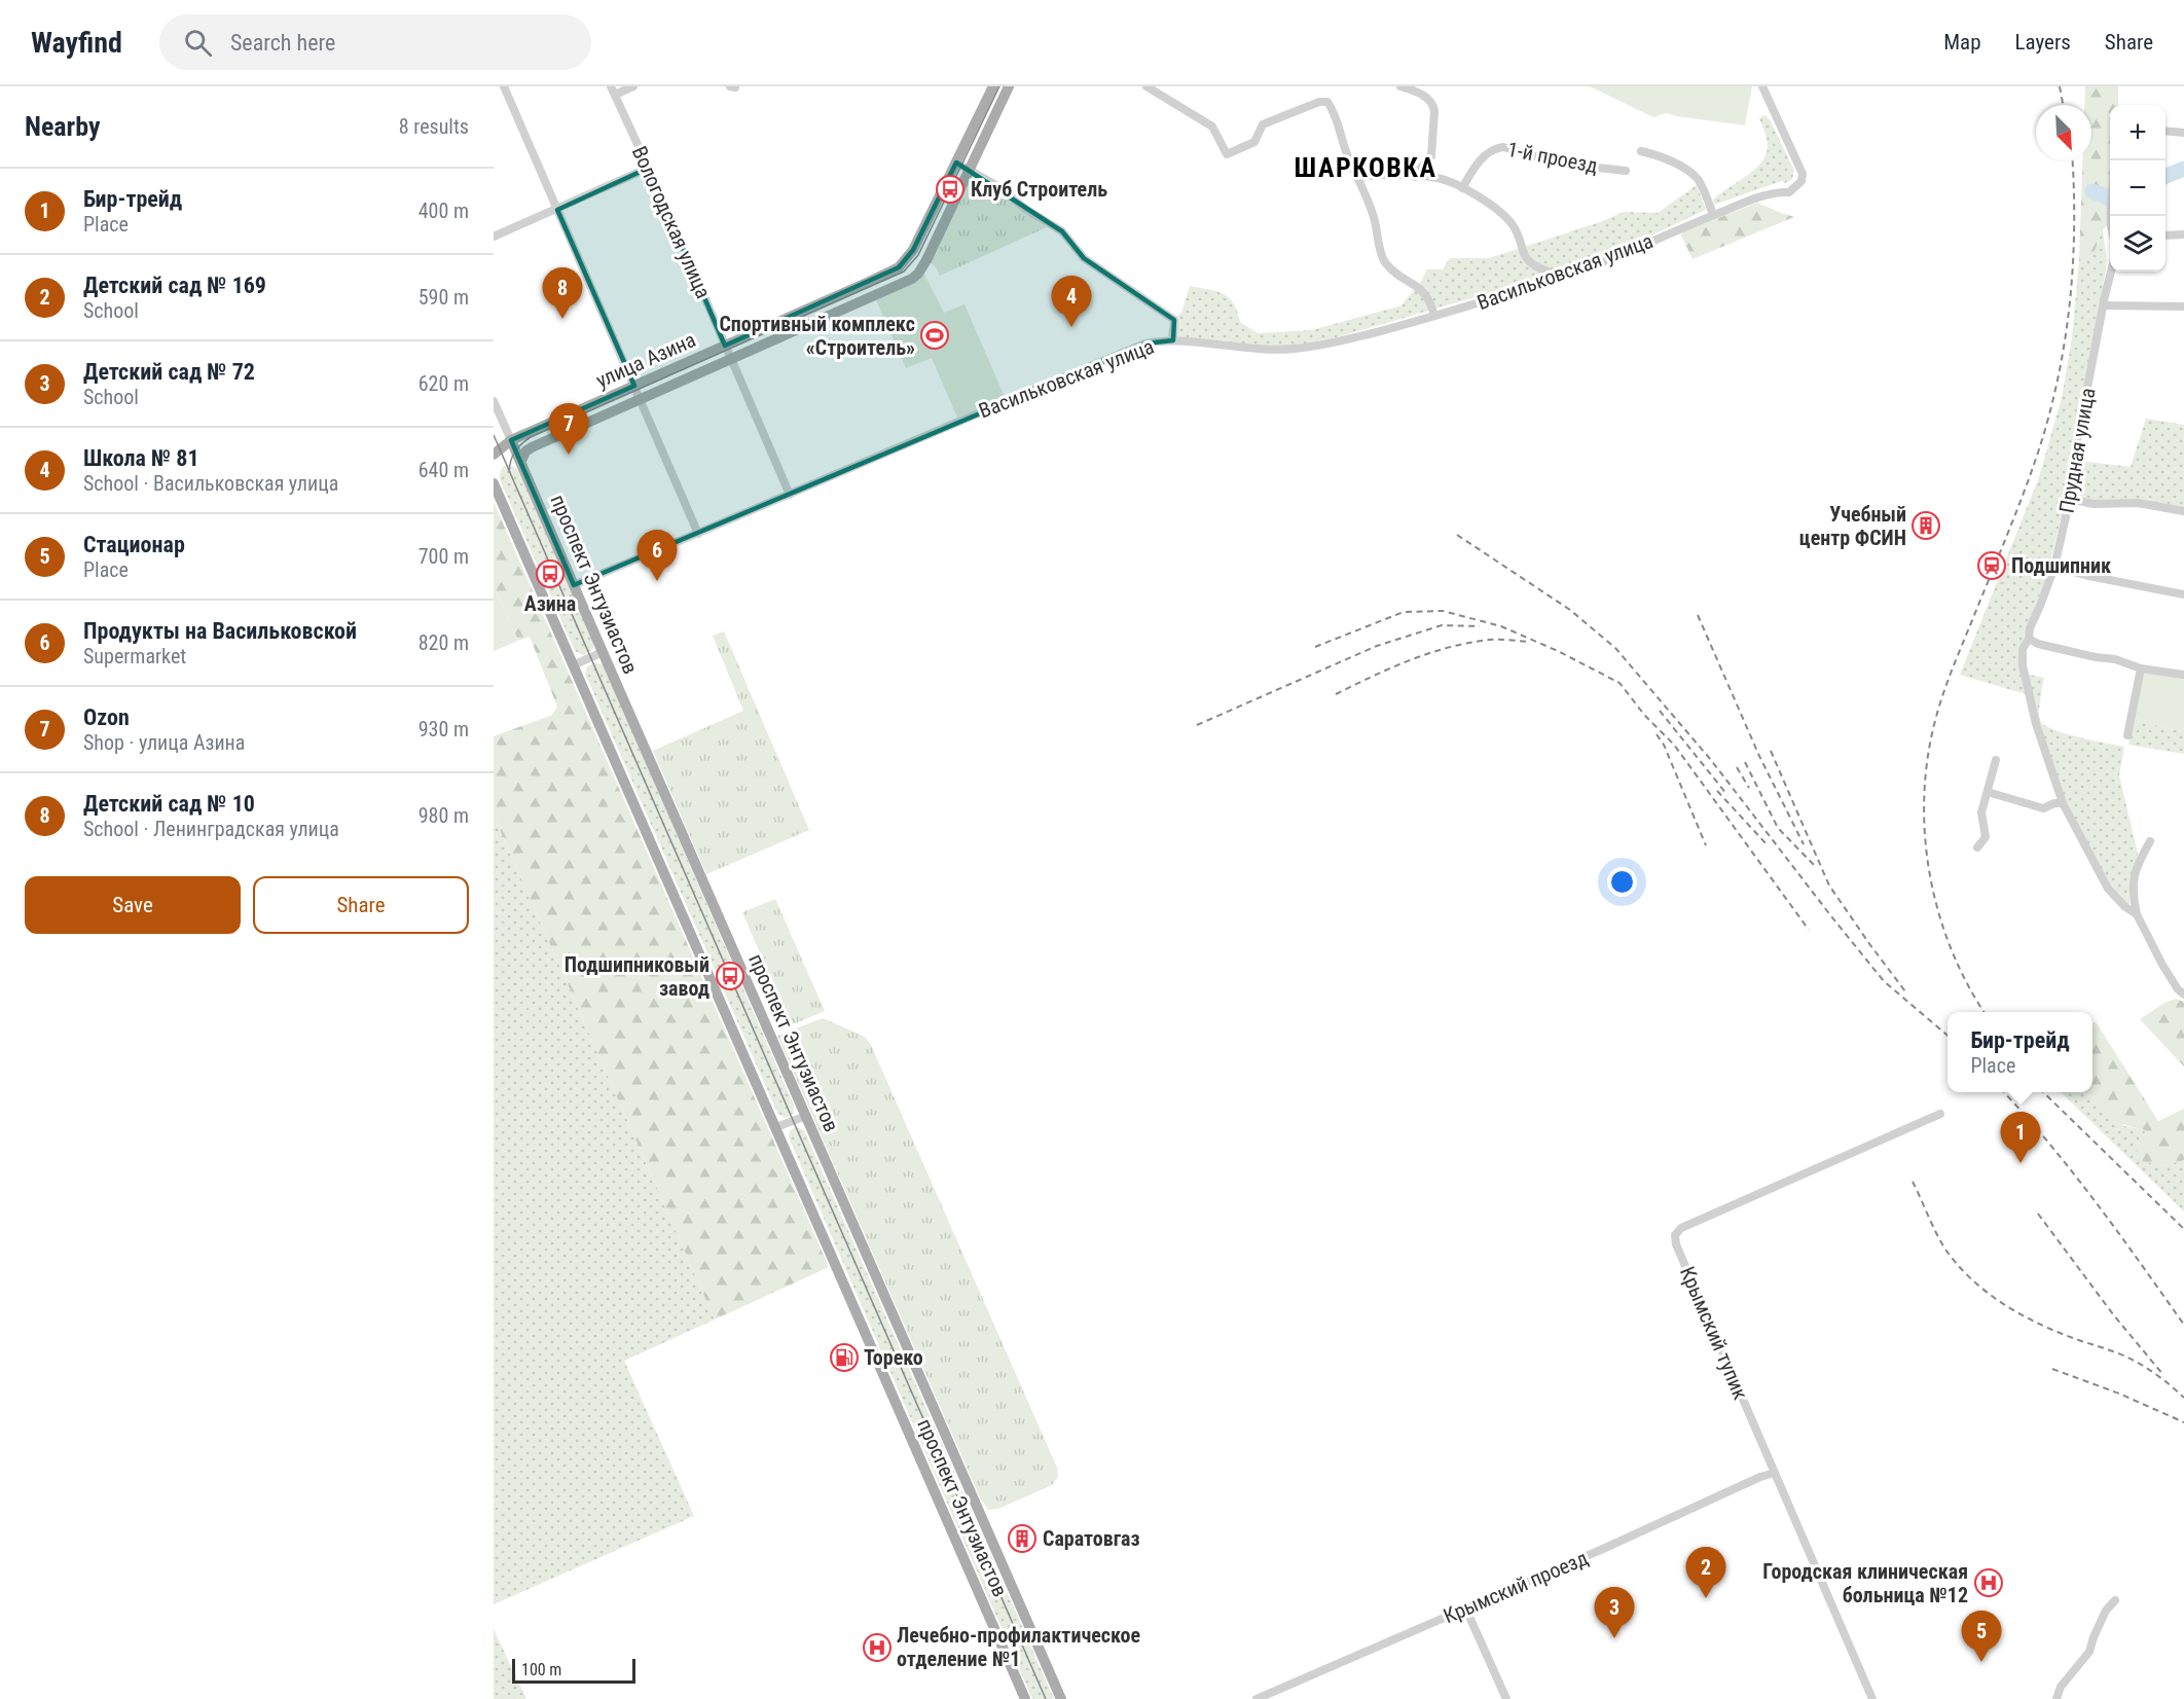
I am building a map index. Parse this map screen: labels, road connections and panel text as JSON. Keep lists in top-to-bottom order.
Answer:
{
  "streets": {
    "main road": ["улица Азина", "проспект Энтузиастов"],
    "street": [
      "1-й проезд",
      "Вологодская улица",
      "Васильковская улица",
      "Прудная улица",
      "Крымский тупик",
      "Крымский проезд"
    ]
  },
  "crossings": [
    ["Вологодская улица", "Васильковская улица"],
    ["Вологодская улица", "улица Азина"],
    ["Васильковская улица", "проспект Энтузиастов"],
    ["улица Азина", "проспект Энтузиастов"],
    ["Крымский тупик", "Крымский проезд"]
  ],
  "districts": ["ШАРКОВКА"],
  "places": {
    "bus stop": ["Клуб Строитель", "Азина", "Подшипниковый завод"],
    "sports": ["Спортивный комплекс «Строитель»"],
    "building": ["Учебный центр ФСИН", "Саратовгаз"],
    "station": ["Подшипник"],
    "fuel station": ["Тореко"],
    "hospital": ["Городская клиническая больница №12", "Лечебно-профилактическое отделение №1"]
  },
  "scale_bar": "100 m",
  "north": "bottom right",
  "page": {
    "header": "Wayfind",
    "search": "Search here",
    "nav": ["Map", "Layers", "Share"],
    "heading": ["Nearby", "8 results"],
    "map_buttons": ["+", "−"],
    "list": [
      {
        "mark": "1",
        "name": "Бир-трейд",
        "note": "Place",
        "value": "400 m"
      },
      {
        "mark": "2",
        "name": "Детский сад № 169",
        "note": "School",
        "value": "590 m"
      },
      {
        "mark": "3",
        "name": "Детский сад № 72",
        "note": "School",
        "value": "620 m"
      },
      {
        "mark": "4",
        "name": "Школа № 81",
        "note": "School · Васильковская улица",
        "value": "640 m"
      },
      {
        "mark": "5",
        "name": "Стационар",
        "note": "Place",
        "value": "700 m"
      },
      {
        "mark": "6",
        "name": "Продукты на Васильковской",
        "note": "Supermarket",
        "value": "820 m"
      },
      {
        "mark": "7",
        "name": "Ozon",
        "note": "Shop · улица Азина",
        "value": "930 m"
      },
      {
        "mark": "8",
        "name": "Детский сад № 10",
        "note": "School · Ленинградская улица",
        "value": "980 m"
      }
    ],
    "pins": [
      "8",
      "4",
      "7",
      "6",
      "1",
      "2",
      "3",
      "5"
    ],
    "buttons": ["Save", "Share"],
    "popup": ["Бир-трейд", "Place"],
    "scale": "100 m"
  }
}
